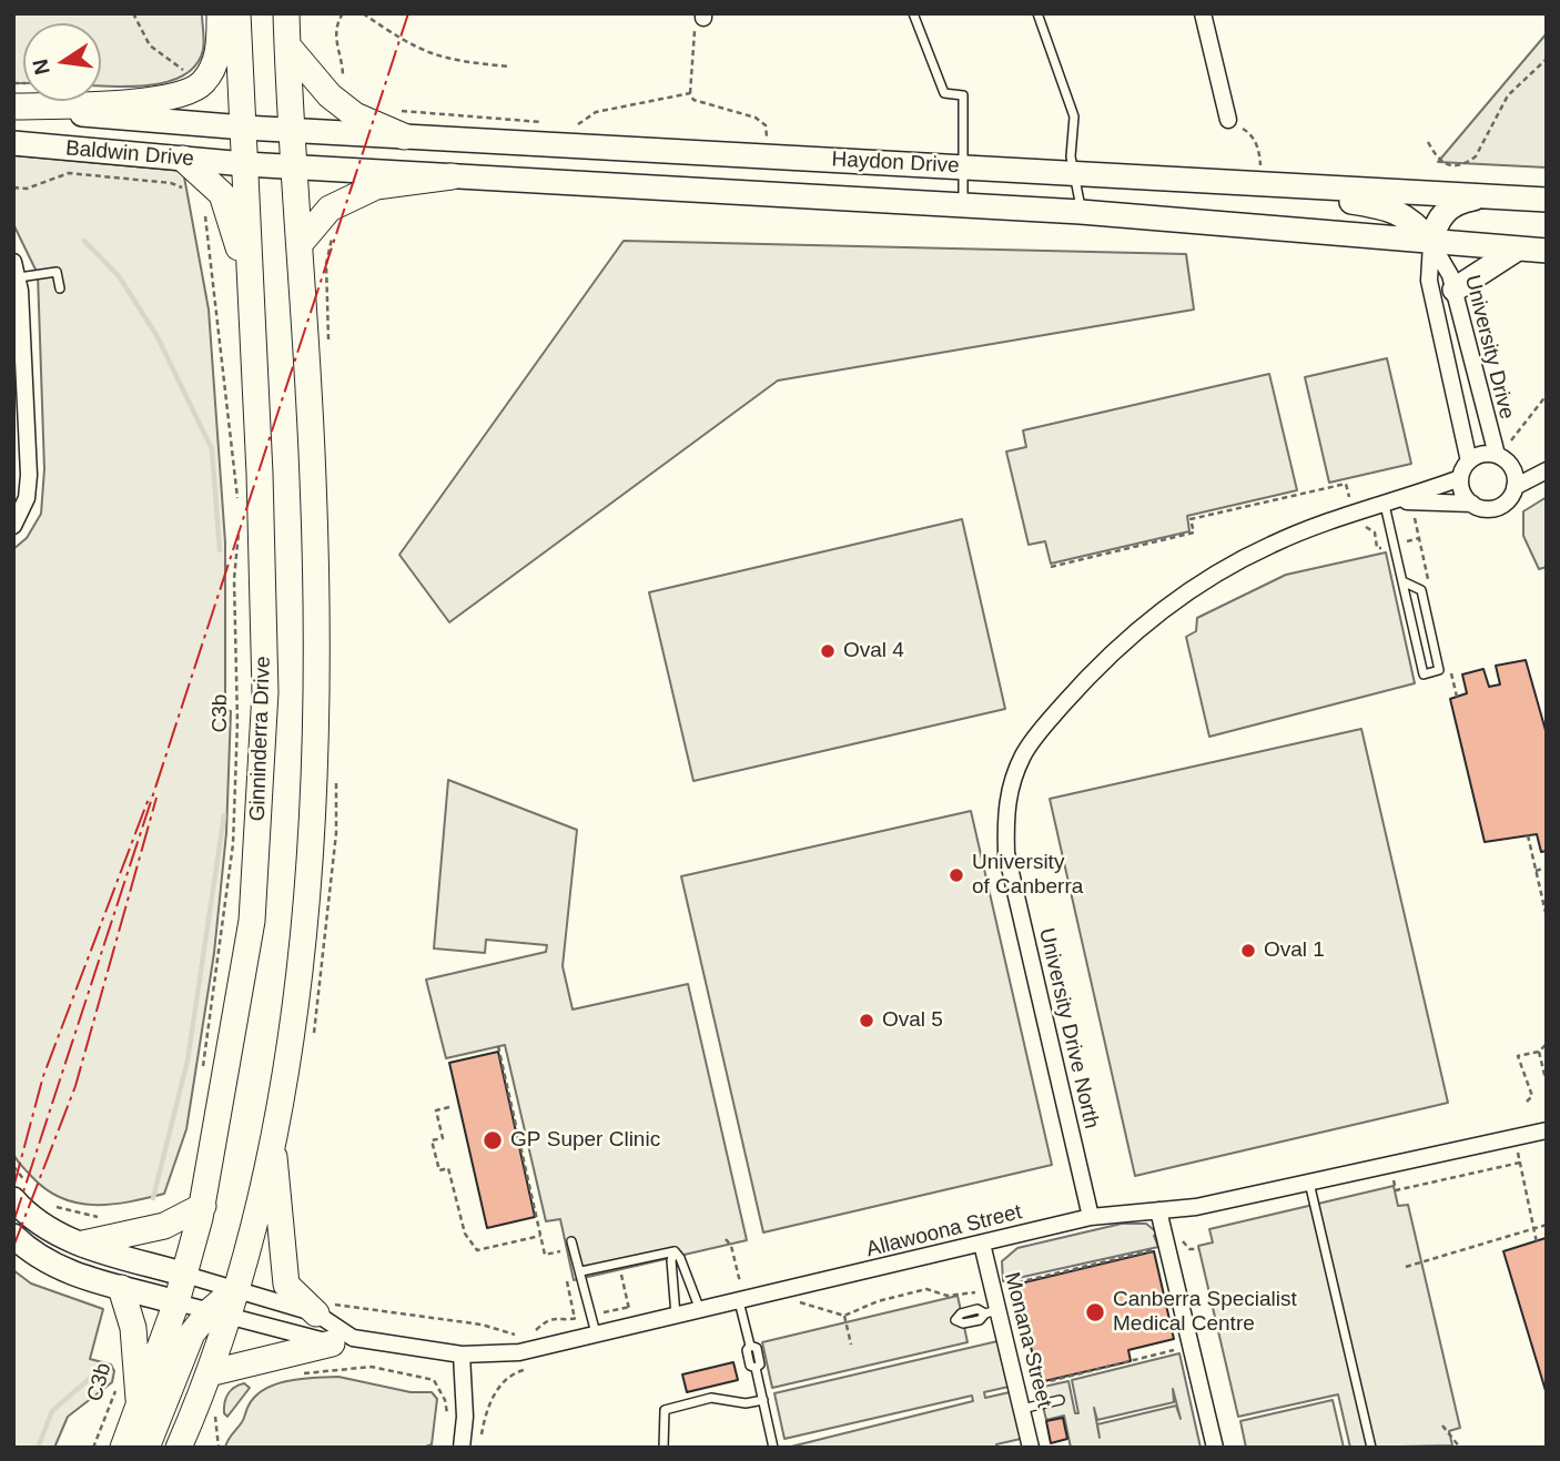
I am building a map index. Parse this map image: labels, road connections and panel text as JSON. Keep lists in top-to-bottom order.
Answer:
{
  "streets": {
    "main road": ["Baldwin Drive", "Haydon Drive", "Ginninderra Drive"],
    "street": [
      "University Drive",
      "University Drive North",
      "Allawoona Street",
      "Monana Street"
    ],
    "path": ["C3b"]
  },
  "crossings": [
    ["Baldwin Drive", "Haydon Drive"],
    ["Baldwin Drive", "Ginninderra Drive"],
    ["Haydon Drive", "University Drive"],
    ["Haydon Drive", "Ginninderra Drive"],
    ["University Drive", "University Drive North"],
    ["Ginninderra Drive", "Allawoona Street"],
    ["University Drive North", "Allawoona Street"],
    ["Allawoona Street", "Monana Street"]
  ],
  "places": [
    "Oval 4",
    "University of Canberra",
    "Oval 1",
    "Oval 5",
    "GP Super Clinic",
    "Canberra Specialist Medical Centre"
  ],
  "north": "left"
}
